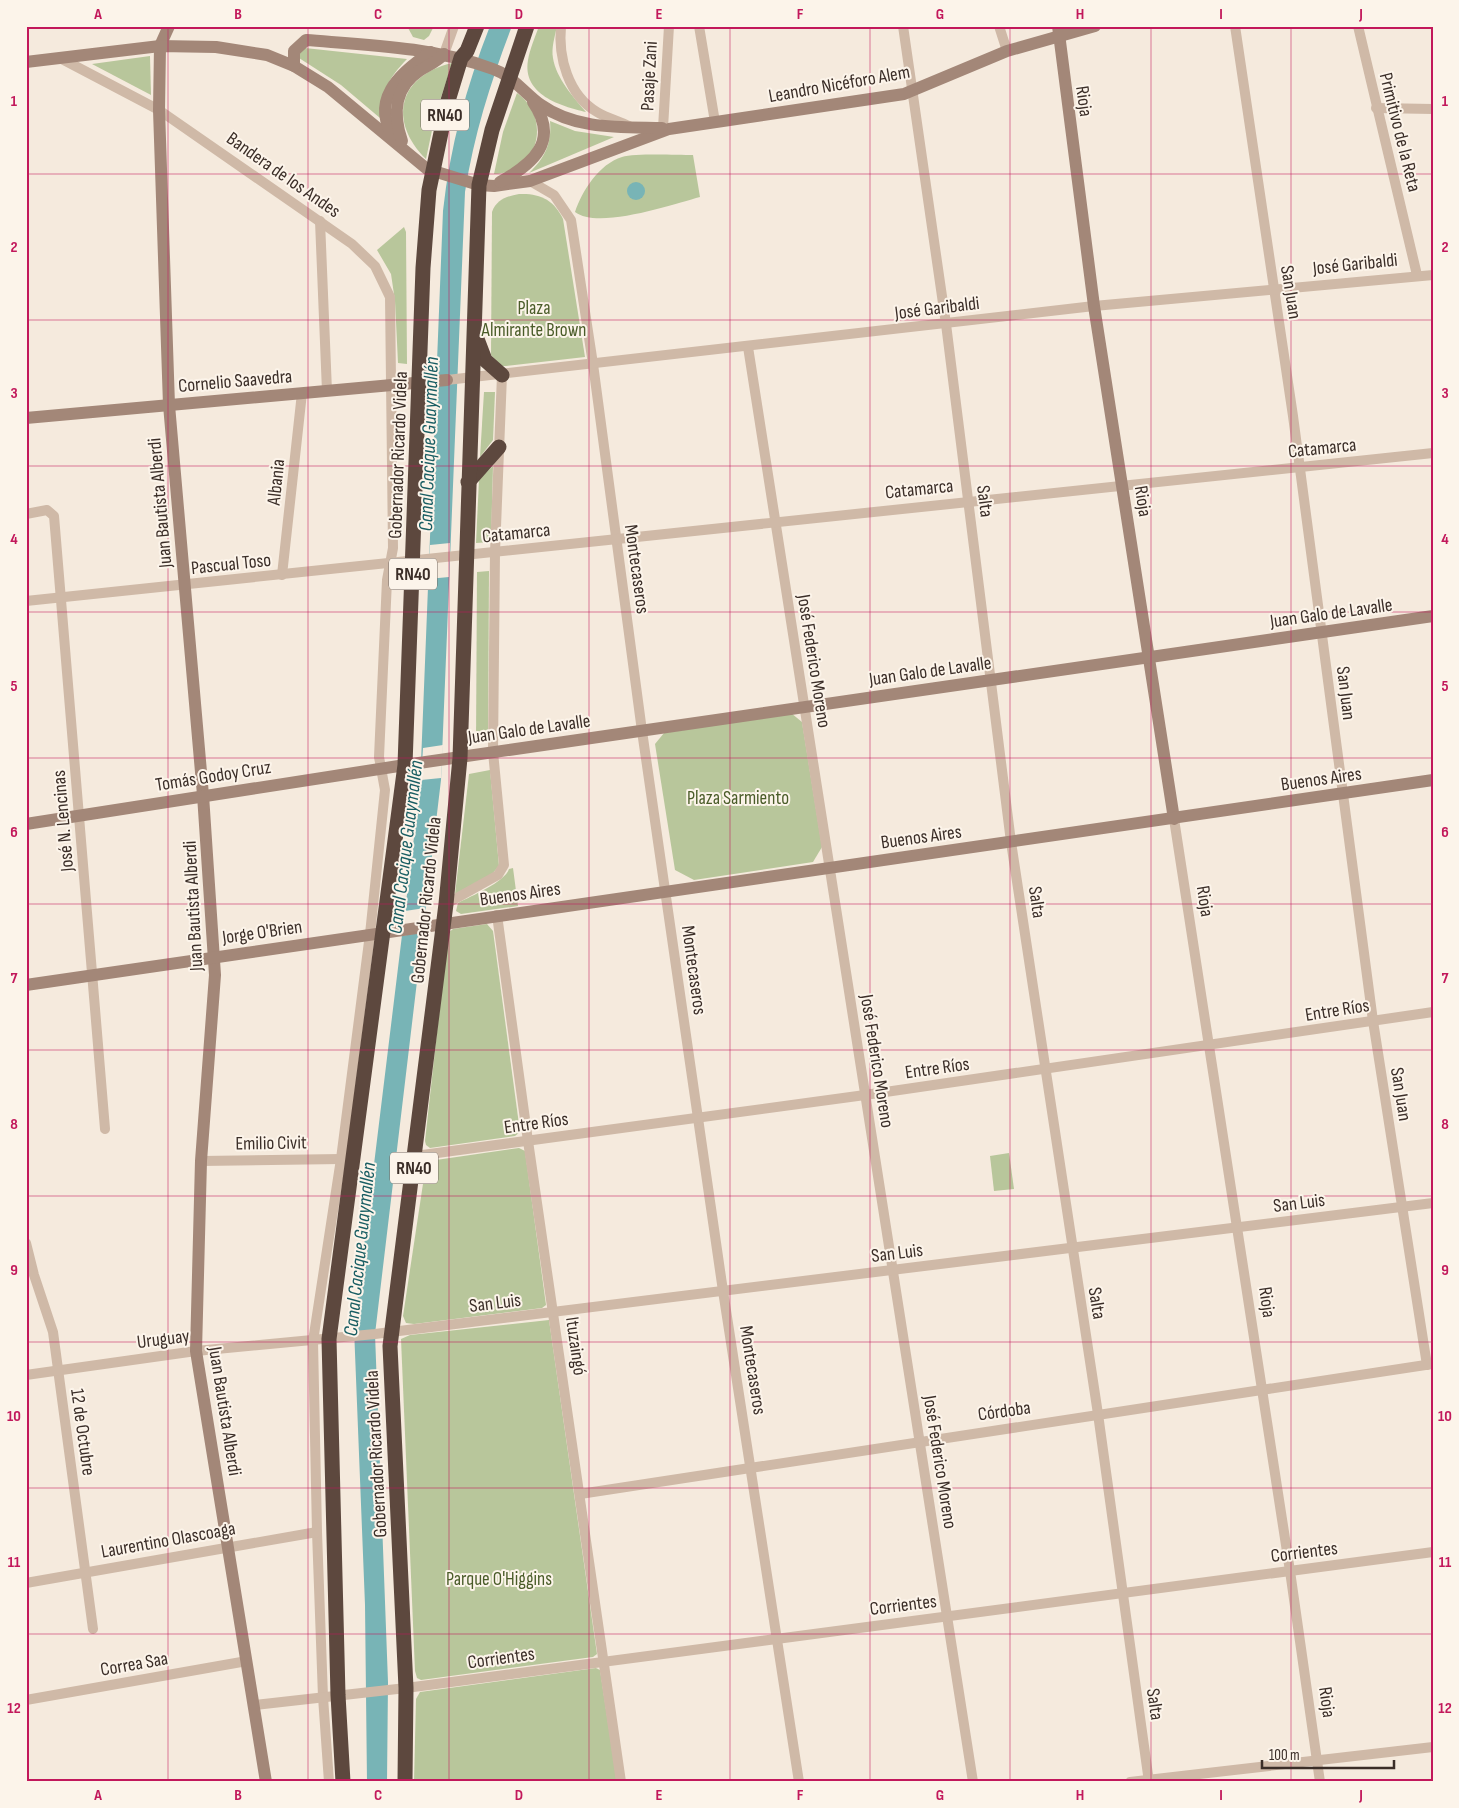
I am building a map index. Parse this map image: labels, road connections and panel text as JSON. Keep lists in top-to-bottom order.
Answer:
{
  "streets": {
    "highway": ["RN40", "Gobernador Ricardo Videla"],
    "street": [
      "Pasaje Zani",
      "Leandro Nicéforo Alem",
      "Rioja",
      "Primitivo de la Reta",
      "Bandera de los Andes",
      "José Garibaldi",
      "San Juan",
      "Cornelio Saavedra",
      "Catamarca",
      "Albania",
      "Salta",
      "Juan Bautista Alberdi",
      "Pascual Toso",
      "Montecaseros",
      "Juan Galo de Lavalle",
      "José Federico Moreno",
      "Tomás Godoy Cruz",
      "Buenos Aires",
      "José N. Lencinas",
      "Jorge O'Brien",
      "Entre Ríos",
      "Emilio Civit",
      "San Luis",
      "Uruguay",
      "Ituzaingó",
      "Córdoba",
      "12 de Octubre",
      "Laurentino Olascoaga",
      "Corrientes",
      "Correa Saa"
    ]
  },
  "crossings": [
    ["Pasaje Zani", "Leandro Nicéforo Alem"],
    ["Leandro Nicéforo Alem", "Rioja"],
    ["Leandro Nicéforo Alem", "Gobernador Ricardo Videla"],
    ["Leandro Nicéforo Alem", "Salta"],
    ["Leandro Nicéforo Alem", "Montecaseros"],
    ["Rioja", "José Garibaldi"],
    ["Rioja", "Catamarca"],
    ["Rioja", "Juan Galo de Lavalle"],
    ["Rioja", "Buenos Aires"],
    ["Rioja", "Entre Ríos"],
    ["Rioja", "San Luis"],
    ["Rioja", "Córdoba"],
    ["Rioja", "Corrientes"],
    ["Primitivo de la Reta", "José Garibaldi"],
    ["Bandera de los Andes", "Cornelio Saavedra"],
    ["Bandera de los Andes", "Gobernador Ricardo Videla"],
    ["Bandera de los Andes", "Juan Bautista Alberdi"],
    ["Bandera de los Andes", "Pascual Toso"],
    ["Bandera de los Andes", "Tomás Godoy Cruz"],
    ["Bandera de los Andes", "Jorge O'Brien"],
    ["Bandera de los Andes", "Emilio Civit"],
    ["Bandera de los Andes", "Uruguay"],
    ["Bandera de los Andes", "Laurentino Olascoaga"],
    ["Bandera de los Andes", "Corrientes"],
    ["José Garibaldi", "San Juan"],
    ["José Garibaldi", "Cornelio Saavedra"],
    ["José Garibaldi", "Gobernador Ricardo Videla"],
    ["José Garibaldi", "Salta"],
    ["José Garibaldi", "Montecaseros"],
    ["José Garibaldi", "José Federico Moreno"],
    ["San Juan", "Catamarca"],
    ["San Juan", "Juan Galo de Lavalle"],
    ["San Juan", "Buenos Aires"],
    ["San Juan", "Entre Ríos"],
    ["San Juan", "San Luis"],
    ["San Juan", "Córdoba"],
    ["Cornelio Saavedra", "Gobernador Ricardo Videla"],
    ["Cornelio Saavedra", "Albania"],
    ["Cornelio Saavedra", "Juan Bautista Alberdi"],
    ["Catamarca", "Gobernador Ricardo Videla"],
    ["Catamarca", "Salta"],
    ["Catamarca", "Pascual Toso"],
    ["Catamarca", "Montecaseros"],
    ["Catamarca", "José Federico Moreno"],
    ["Gobernador Ricardo Videla", "Pascual Toso"],
    ["Gobernador Ricardo Videla", "Juan Galo de Lavalle"],
    ["Gobernador Ricardo Videla", "Tomás Godoy Cruz"],
    ["Gobernador Ricardo Videla", "Buenos Aires"],
    ["Gobernador Ricardo Videla", "Jorge O'Brien"],
    ["Gobernador Ricardo Videla", "Entre Ríos"],
    ["Gobernador Ricardo Videla", "San Luis"],
    ["Gobernador Ricardo Videla", "Uruguay"],
    ["Gobernador Ricardo Videla", "Corrientes"],
    ["Albania", "Pascual Toso"],
    ["Salta", "Juan Galo de Lavalle"],
    ["Salta", "Buenos Aires"],
    ["Salta", "Entre Ríos"],
    ["Salta", "San Luis"],
    ["Salta", "Córdoba"],
    ["Salta", "Corrientes"],
    ["Juan Bautista Alberdi", "Pascual Toso"],
    ["Juan Bautista Alberdi", "Tomás Godoy Cruz"],
    ["Juan Bautista Alberdi", "Jorge O'Brien"],
    ["Juan Bautista Alberdi", "Emilio Civit"],
    ["Juan Bautista Alberdi", "Uruguay"],
    ["Juan Bautista Alberdi", "Laurentino Olascoaga"],
    ["Juan Bautista Alberdi", "Correa Saa"],
    ["Pascual Toso", "José N. Lencinas"],
    ["Montecaseros", "Juan Galo de Lavalle"],
    ["Montecaseros", "Buenos Aires"],
    ["Montecaseros", "Entre Ríos"],
    ["Montecaseros", "San Luis"],
    ["Montecaseros", "Córdoba"],
    ["Montecaseros", "Corrientes"],
    ["Juan Galo de Lavalle", "José Federico Moreno"],
    ["Juan Galo de Lavalle", "Tomás Godoy Cruz"],
    ["José Federico Moreno", "Buenos Aires"],
    ["José Federico Moreno", "Entre Ríos"],
    ["José Federico Moreno", "San Luis"],
    ["José Federico Moreno", "Córdoba"],
    ["José Federico Moreno", "Corrientes"],
    ["Tomás Godoy Cruz", "José N. Lencinas"],
    ["Buenos Aires", "Jorge O'Brien"],
    ["Buenos Aires", "Ituzaingó"],
    ["José N. Lencinas", "Jorge O'Brien"],
    ["Entre Ríos", "Ituzaingó"],
    ["San Luis", "Uruguay"],
    ["San Luis", "Ituzaingó"],
    ["Uruguay", "12 de Octubre"],
    ["Ituzaingó", "Córdoba"],
    ["Ituzaingó", "Corrientes"],
    ["12 de Octubre", "Laurentino Olascoaga"]
  ],
  "water": ["Canal Cacique Guaymallén"],
  "parks": ["Plaza Almirante Brown", "Plaza Sarmiento", "Parque O'Higgins"],
  "scale_bar": "100 m",
  "grid": {
    "columns": [
      "A",
      "B",
      "C",
      "D",
      "E",
      "F",
      "G",
      "H",
      "I",
      "J"
    ],
    "rows": [
      "1",
      "2",
      "3",
      "4",
      "5",
      "6",
      "7",
      "8",
      "9",
      "10",
      "11",
      "12"
    ]
  }
}
